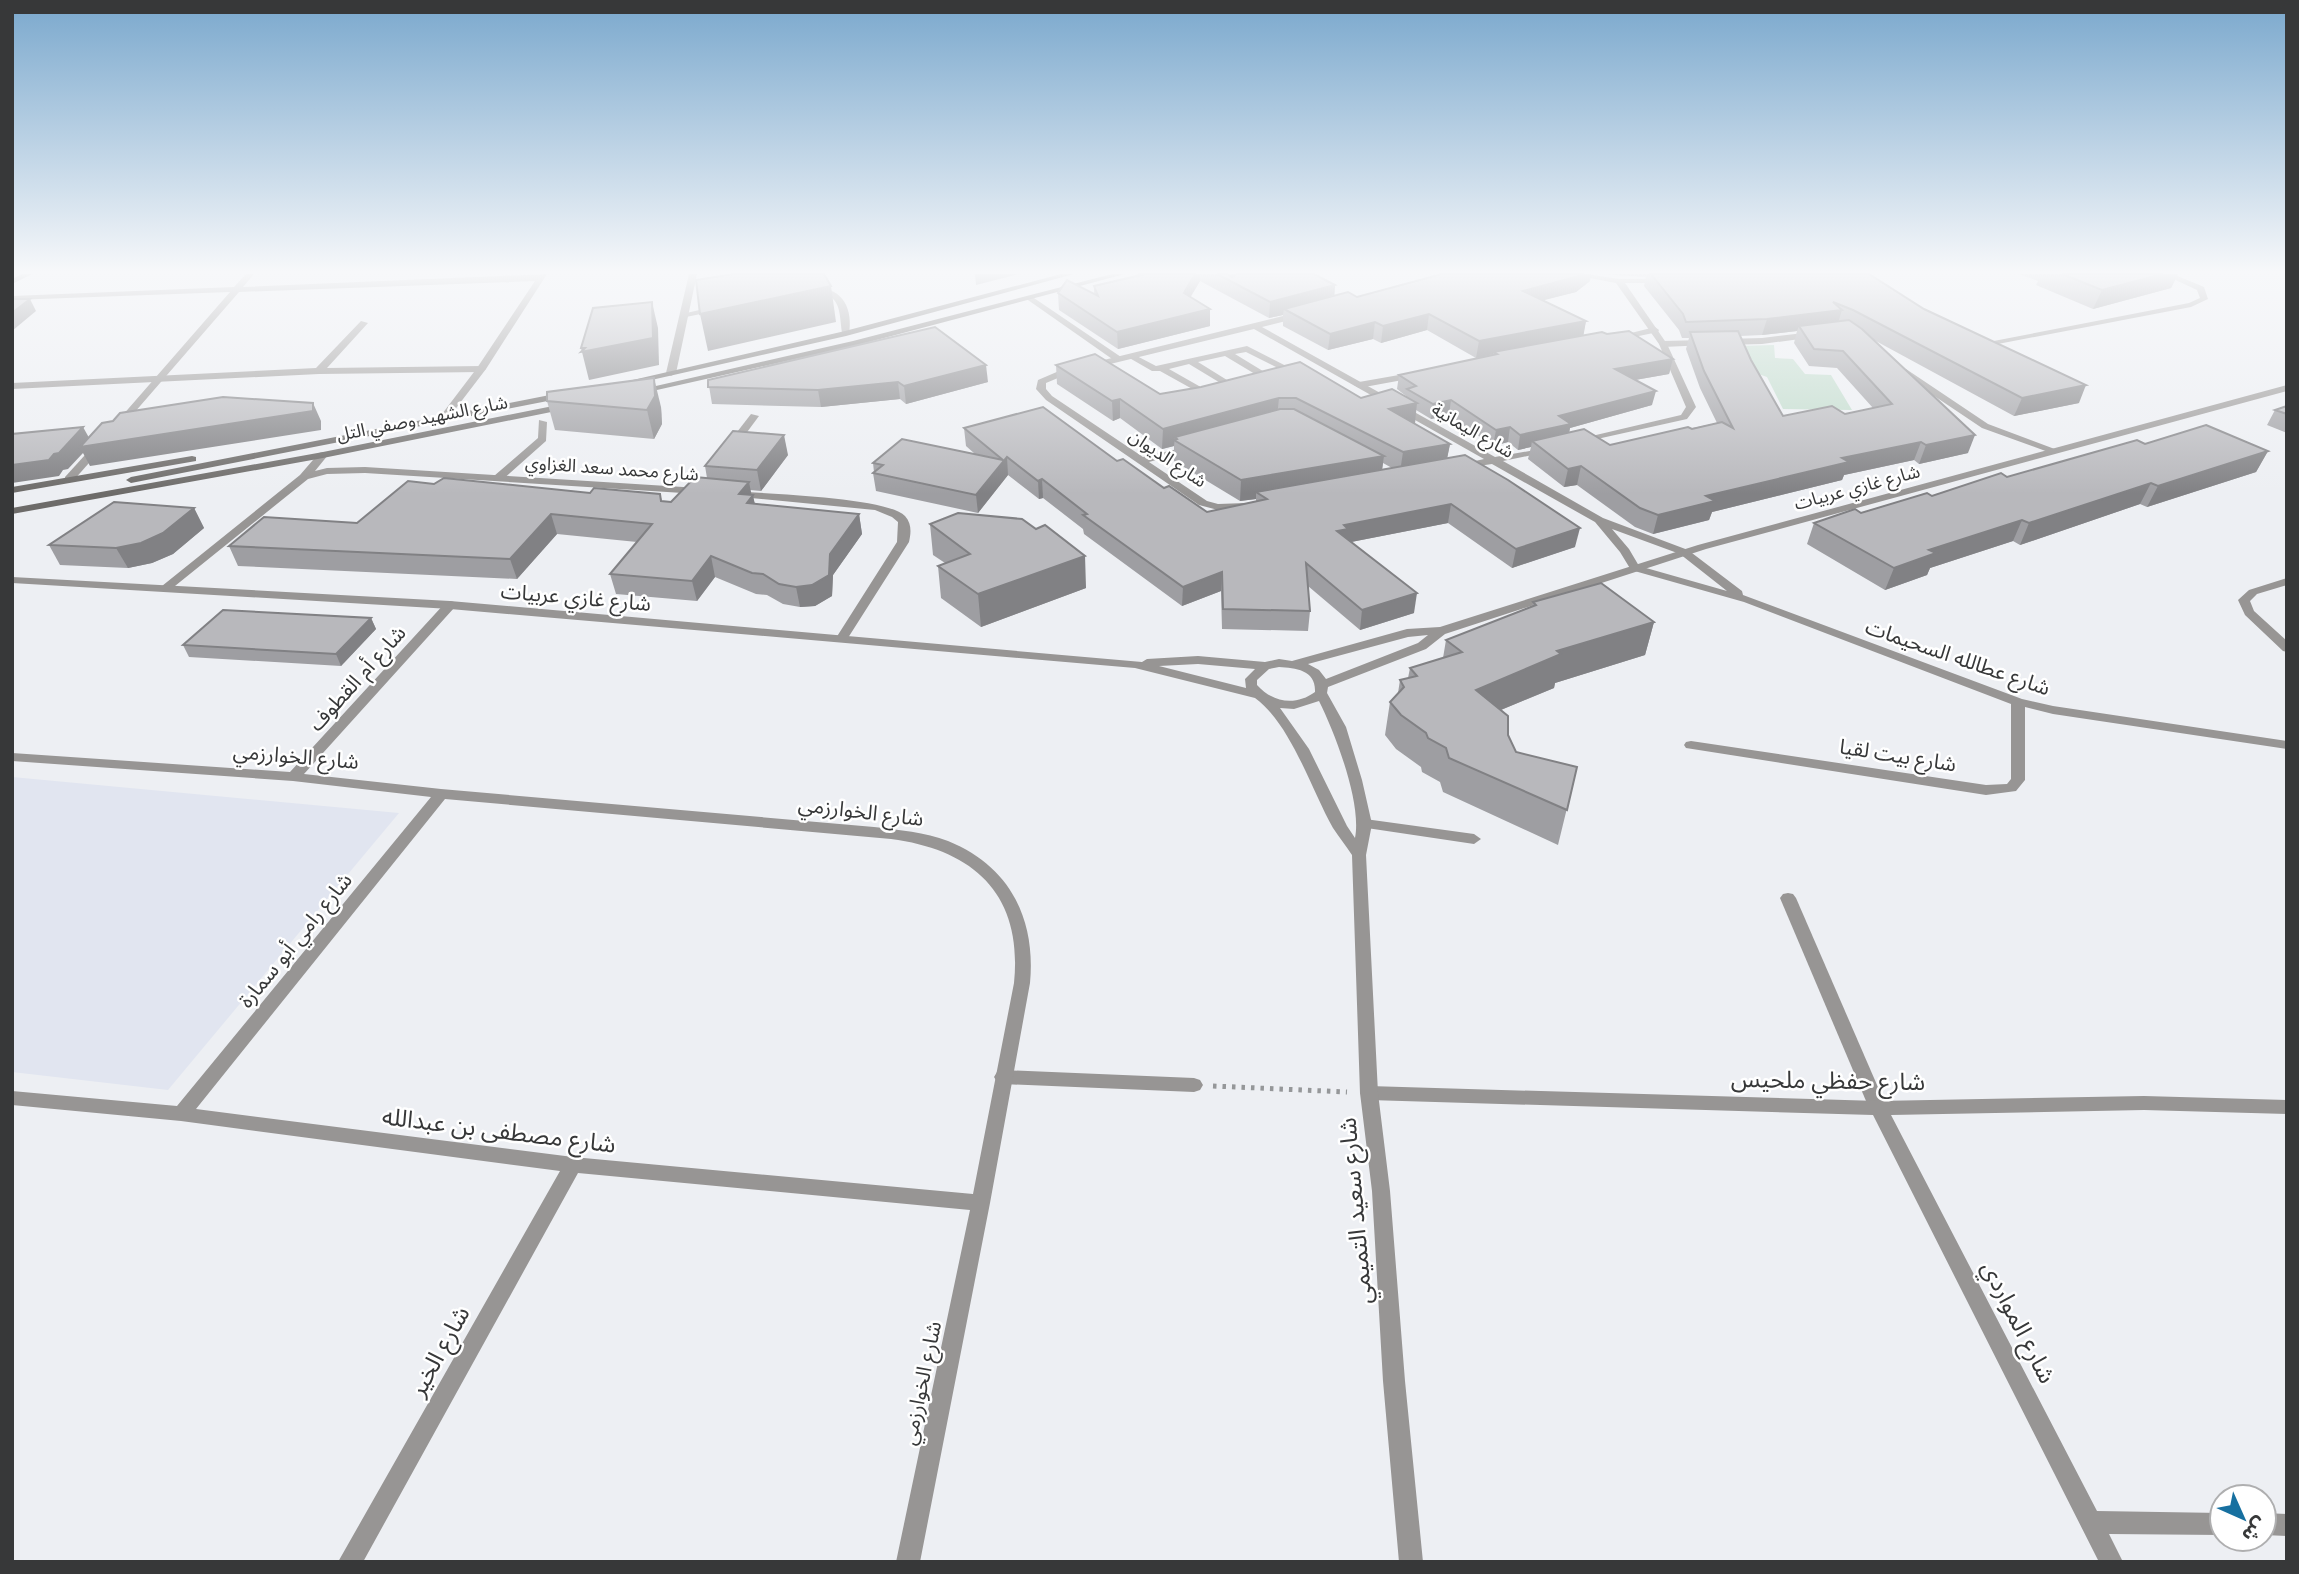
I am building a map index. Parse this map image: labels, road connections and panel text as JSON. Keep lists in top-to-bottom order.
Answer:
{
  "streets": {
    "main road": ["شارع الشهيد وصفي التل"],
    "street": [
      "شارع اليمانية",
      "شارع الديوان",
      "شارع محمد سعد الغزاوي",
      "شارع غازي عربيات",
      "شارع عطالله السحيمات",
      "شارع أم القطوف",
      "شارع بيت لقيا",
      "شارع الخوارزمي",
      "شارع رامي أبو سمارة",
      "شارع حفظي ملحيس",
      "شارع مصطفى بن عبدالله",
      "شارع سعيد التميمي",
      "شارع المواردي",
      "شارع الخير"
    ]
  },
  "crossings": [
    ["شارع اليمانية", "شارع غازي عربيات"],
    ["شارع اليمانية", "شارع عطالله السحيمات"],
    ["شارع محمد سعد الغزاوي", "شارع غازي عربيات"],
    ["شارع غازي عربيات", "شارع عطالله السحيمات"],
    ["شارع غازي عربيات", "شارع أم القطوف"],
    ["شارع غازي عربيات", "شارع سعيد التميمي"],
    ["شارع عطالله السحيمات", "شارع بيت لقيا"],
    ["شارع أم القطوف", "شارع الخوارزمي"],
    ["شارع الخوارزمي", "شارع رامي أبو سمارة"],
    ["شارع الخوارزمي", "شارع مصطفى بن عبدالله"],
    ["شارع رامي أبو سمارة", "شارع مصطفى بن عبدالله"],
    ["شارع حفظي ملحيس", "شارع سعيد التميمي"],
    ["شارع حفظي ملحيس", "شارع المواردي"],
    ["شارع مصطفى بن عبدالله", "شارع الخير"]
  ],
  "north": "bottom right"
}
